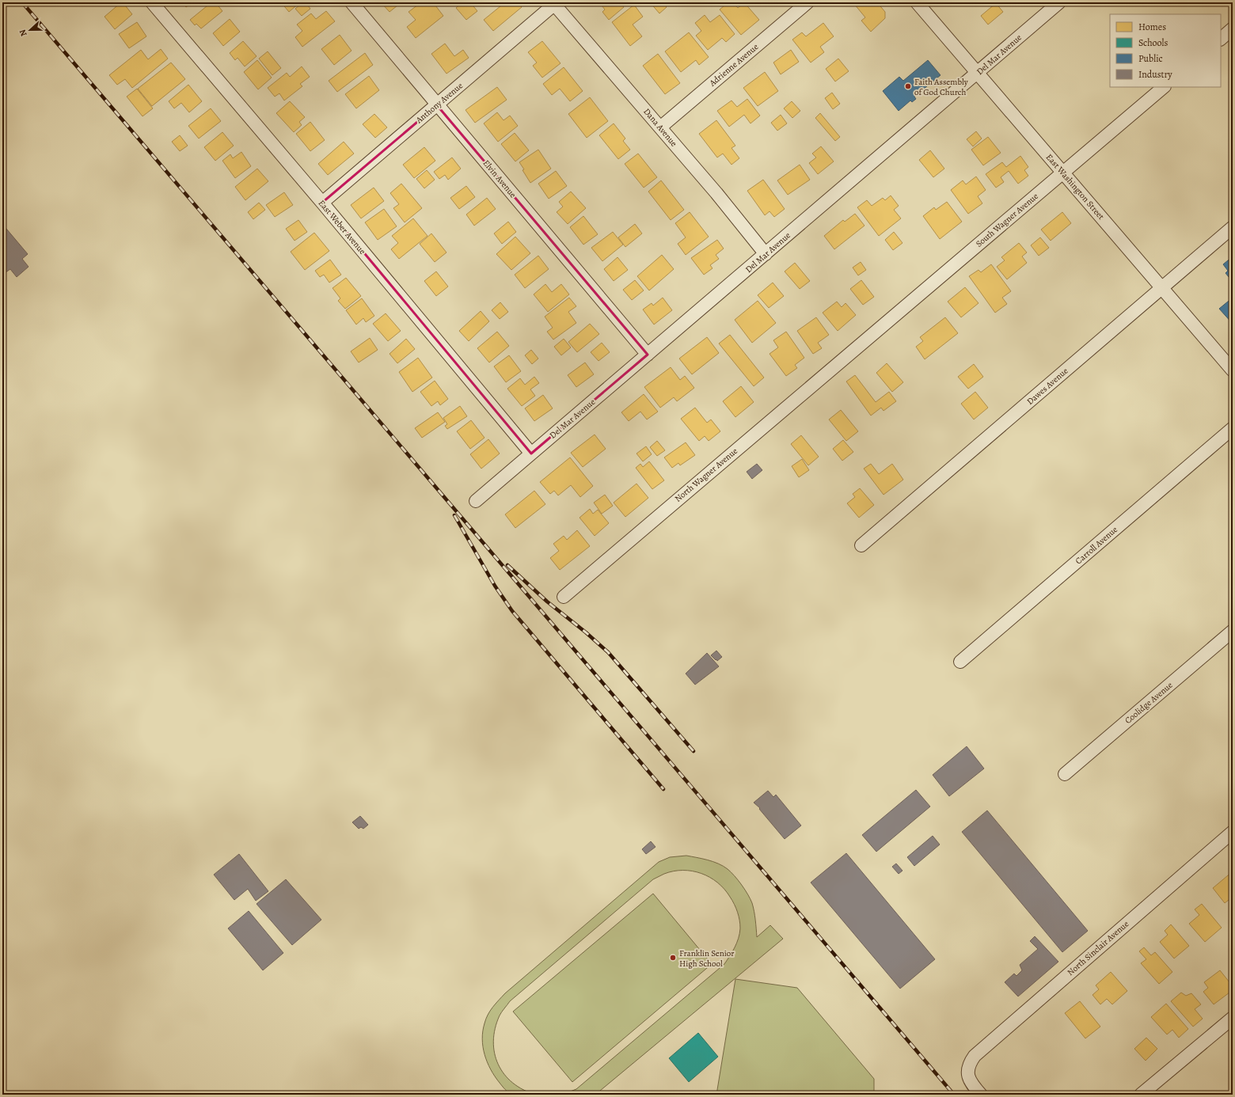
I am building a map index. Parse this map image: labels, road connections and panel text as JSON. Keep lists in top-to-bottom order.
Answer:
{
  "streets": {
    "street": [
      "Del Mar Avenue",
      "Adrienne Avenue",
      "Anthony Avenue",
      "Dana Avenue",
      "Elvin Avenue",
      "East Washington Street",
      "South Wagner Avenue",
      "East Weber Avenue",
      "Dawes Avenue",
      "North Wagner Avenue",
      "Carroll Avenue",
      "Coolidge Avenue",
      "North Sinclair Avenue"
    ]
  },
  "crossings": [
    ["Del Mar Avenue", "Dana Avenue"],
    ["Del Mar Avenue", "Elvin Avenue"],
    ["Del Mar Avenue", "East Washington Street"],
    ["Del Mar Avenue", "East Weber Avenue"],
    ["Adrienne Avenue", "Dana Avenue"],
    ["Anthony Avenue", "Dana Avenue"],
    ["Anthony Avenue", "Elvin Avenue"],
    ["Anthony Avenue", "East Weber Avenue"],
    ["East Washington Street", "South Wagner Avenue"],
    ["East Washington Street", "Dawes Avenue"],
    ["South Wagner Avenue", "North Wagner Avenue"]
  ],
  "places": ["Faith Assembly of God Church", "Franklin Senior High School"],
  "legend": [
    "Homes",
    "Schools",
    "Public",
    "Industry"
  ],
  "north": "left"
}
